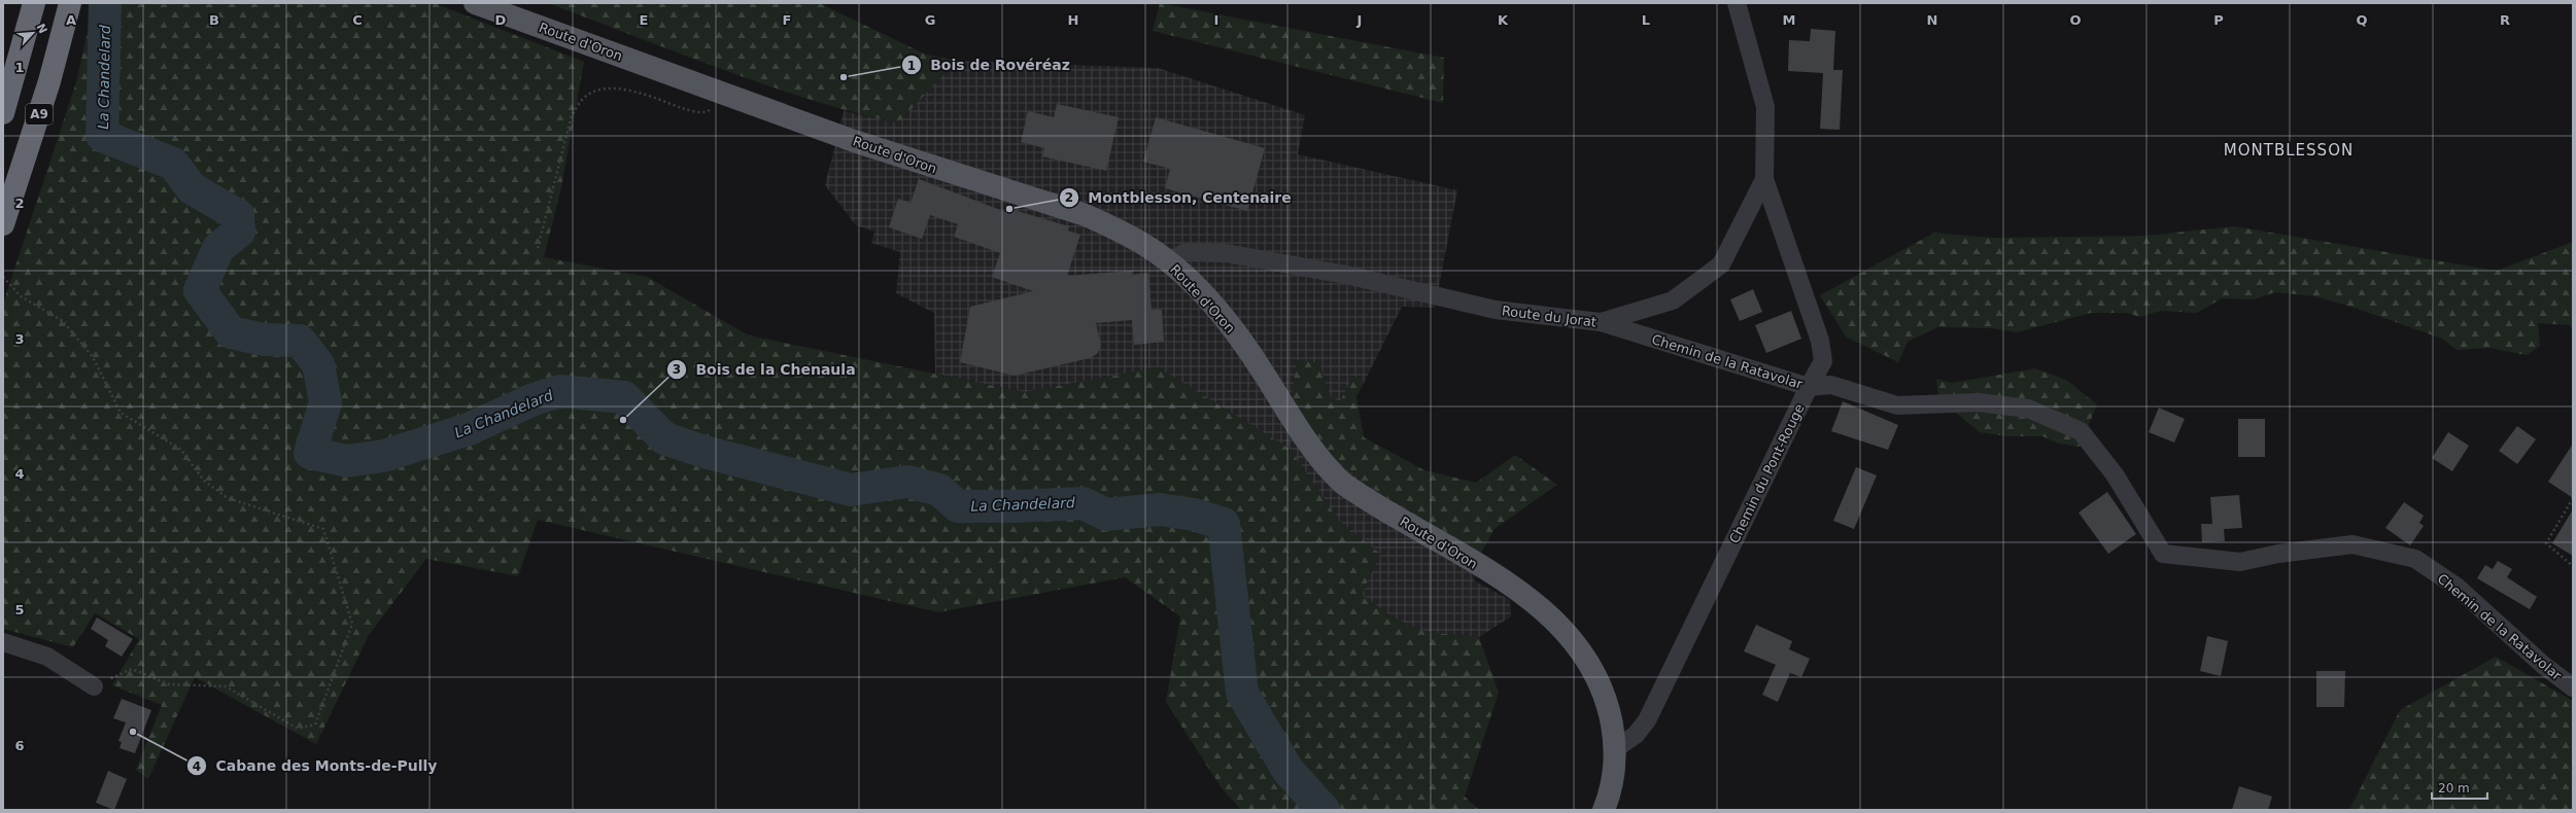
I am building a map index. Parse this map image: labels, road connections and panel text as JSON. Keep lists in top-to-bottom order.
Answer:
{
  "streets": {
    "highway": ["A9"],
    "main road": ["Route d'Oron"],
    "street": ["Route du Jorat", "Chemin de la Ratavolar", "Chemin du Pont-Rouge"]
  },
  "crossings": [
    ["Route d'Oron", "Route du Jorat"],
    ["Route d'Oron", "Chemin du Pont-Rouge"],
    ["Route du Jorat", "Chemin de la Ratavolar"],
    ["Route du Jorat", "Chemin du Pont-Rouge"],
    ["Chemin de la Ratavolar", "Chemin du Pont-Rouge"]
  ],
  "districts": ["MONTBLESSON"],
  "water": ["La Chandelard"],
  "places": [
    "Bois de Rovéréaz",
    "Montblesson, Centenaire",
    "Bois de la Chenaula",
    "Cabane des Monts-de-Pully"
  ],
  "scale_bar": "20 m",
  "north": "top right",
  "grid": {
    "columns": [
      "A",
      "B",
      "C",
      "D",
      "E",
      "F",
      "G",
      "H",
      "I",
      "J",
      "K",
      "L",
      "M",
      "N",
      "O",
      "P",
      "Q",
      "R"
    ],
    "rows": [
      "1",
      "2",
      "3",
      "4",
      "5",
      "6"
    ]
  }
}
